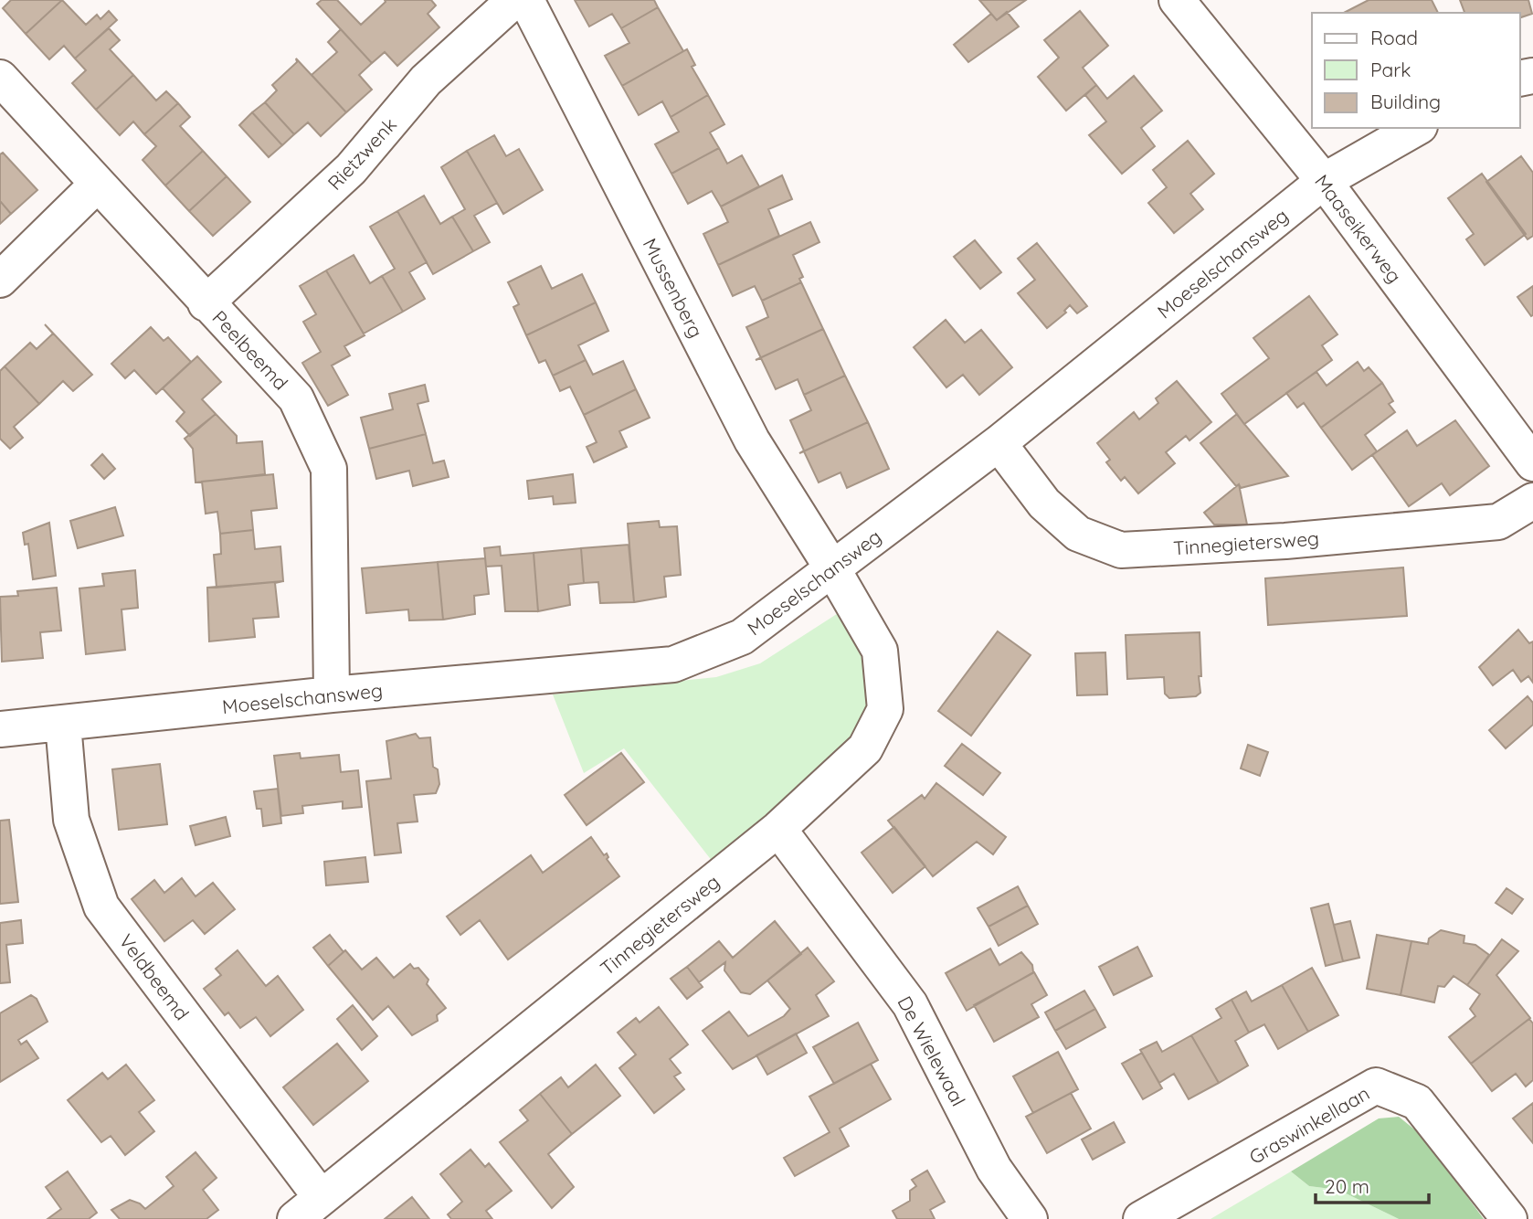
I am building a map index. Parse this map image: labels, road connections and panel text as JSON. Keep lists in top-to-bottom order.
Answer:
{
  "streets": {
    "street": [
      "Rietzwenk",
      "Maaseikerweg",
      "Moeselschansweg",
      "Mussenberg",
      "Peelbeemd",
      "Tinnegietersweg",
      "Veldbeemd",
      "De Wielewaal",
      "Graswinkellaan"
    ]
  },
  "crossings": [
    ["Rietzwenk", "Peelbeemd"],
    ["Maaseikerweg", "Moeselschansweg"],
    ["Moeselschansweg", "Mussenberg"],
    ["Moeselschansweg", "Peelbeemd"],
    ["Moeselschansweg", "Tinnegietersweg"],
    ["Moeselschansweg", "Veldbeemd"],
    ["Mussenberg", "Tinnegietersweg"],
    ["Tinnegietersweg", "Veldbeemd"],
    ["Tinnegietersweg", "De Wielewaal"]
  ],
  "legend": ["Road", "Park", "Building"],
  "scale_bar": "20 m"
}
